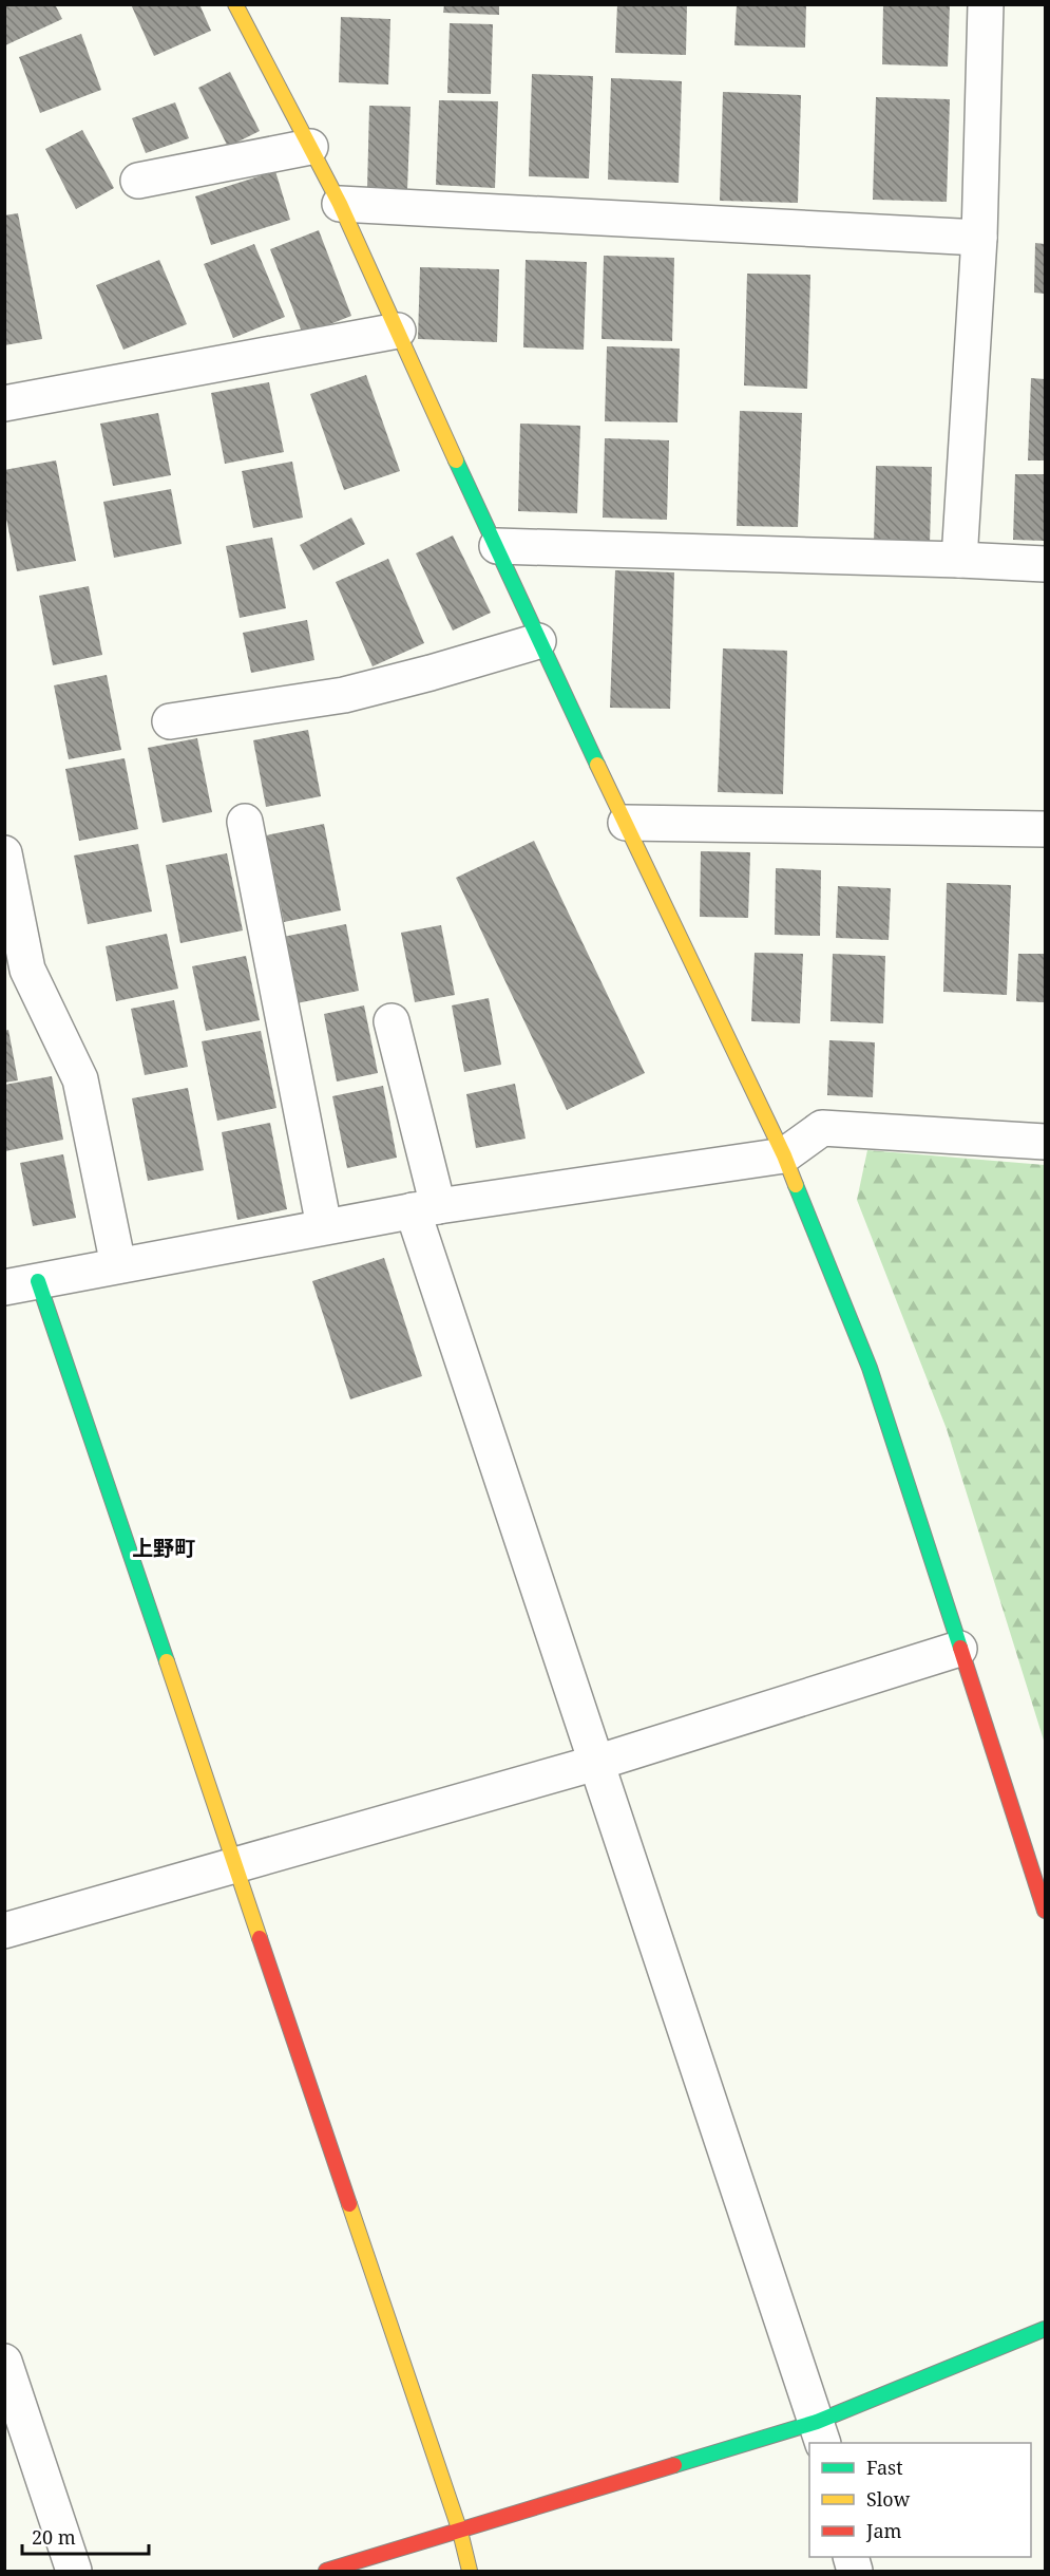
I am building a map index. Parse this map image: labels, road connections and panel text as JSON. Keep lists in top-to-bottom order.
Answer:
{
  "districts": ["上野町"],
  "legend": ["Fast", "Slow", "Jam"],
  "scale_bar": "20 m"
}
